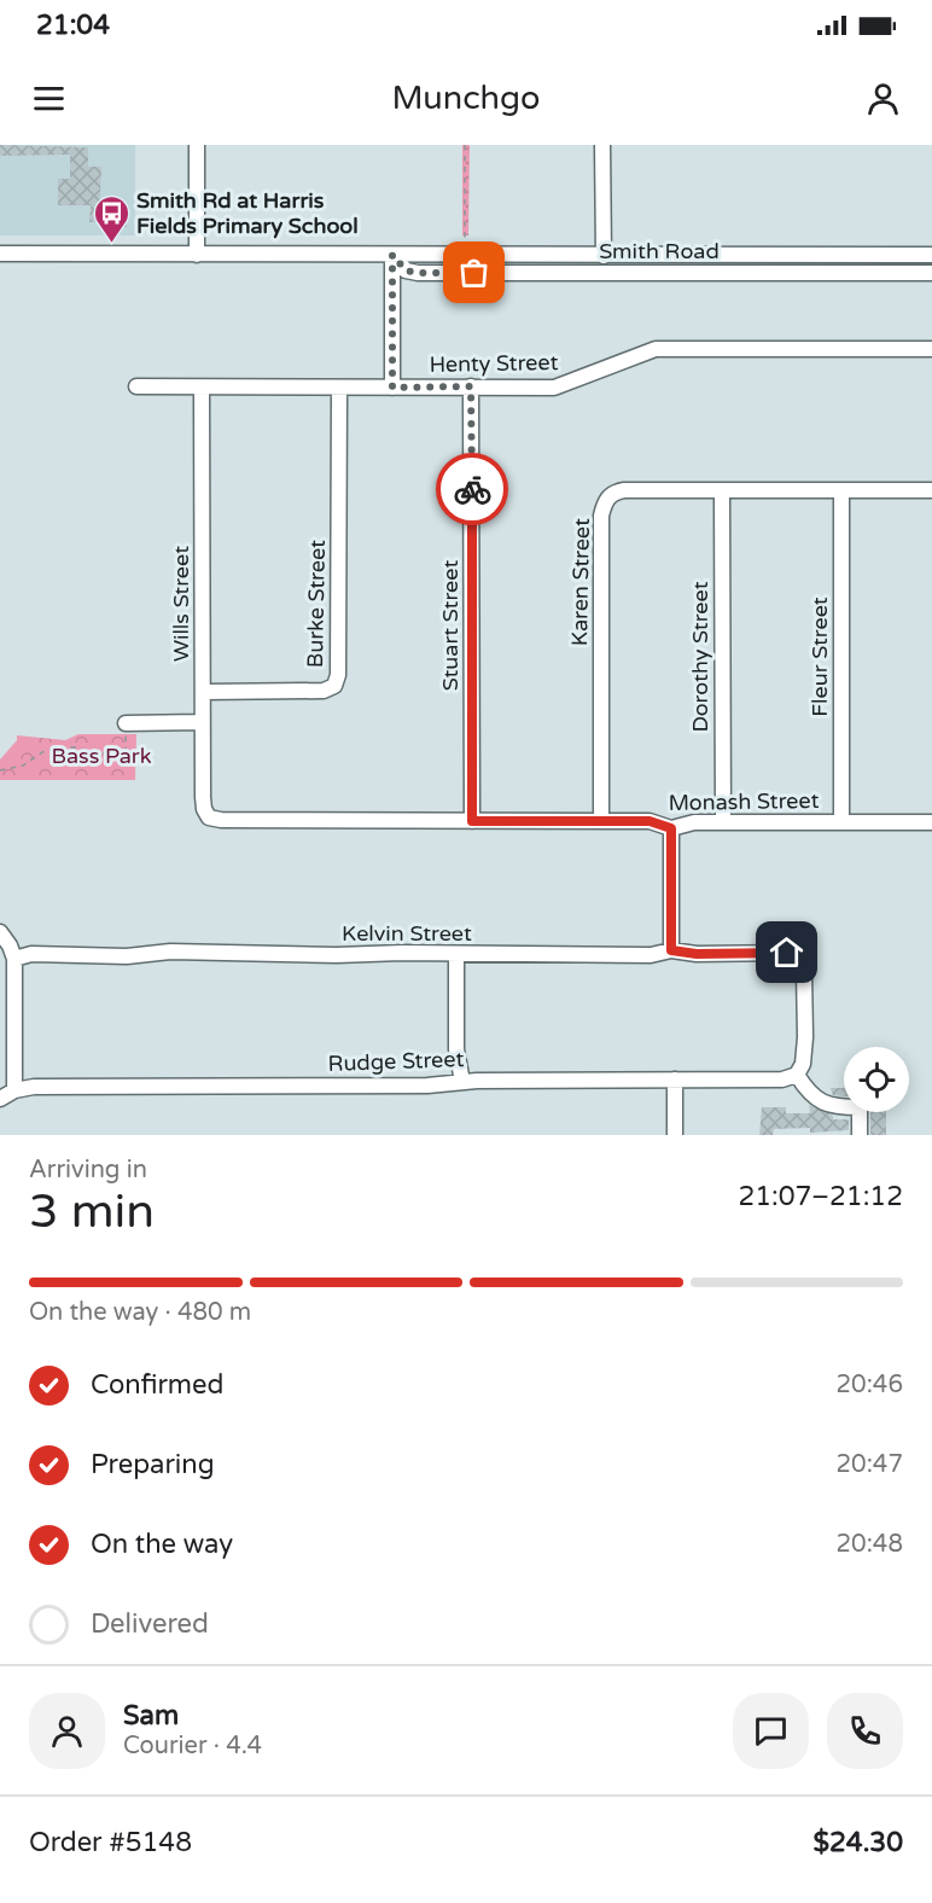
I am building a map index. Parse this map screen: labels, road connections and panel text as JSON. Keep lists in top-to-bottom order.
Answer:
{
  "streets": {
    "street": [
      "Smith Road",
      "Henty Street",
      "Karen Street",
      "Wills Street",
      "Burke Street",
      "Stuart Street",
      "Dorothy Street",
      "Fleur Street",
      "Monash Street",
      "Kelvin Street",
      "Rudge Street"
    ]
  },
  "crossings": [
    ["Henty Street", "Wills Street"],
    ["Henty Street", "Burke Street"],
    ["Henty Street", "Stuart Street"],
    ["Karen Street", "Dorothy Street"],
    ["Karen Street", "Fleur Street"],
    ["Karen Street", "Monash Street"],
    ["Wills Street", "Burke Street"],
    ["Wills Street", "Monash Street"],
    ["Stuart Street", "Monash Street"],
    ["Dorothy Street", "Monash Street"],
    ["Fleur Street", "Monash Street"],
    ["Kelvin Street", "Rudge Street"]
  ],
  "parks": ["Bass Park"],
  "places": {
    "bus stop": ["Smith Rd at Harris Fields Primary School"]
  },
  "page": {
    "status": "21:04",
    "header": "Munchgo",
    "heading": ["3 min", "Arriving in", "21:07–21:12"],
    "panel": [
      "Sam",
      "Courier · 4.4",
      "Order #5148",
      "$24.30"
    ],
    "bar": "On the way · 480 m",
    "list": [
      ["Confirmed", "20:46"],
      ["Preparing", "20:47"],
      ["On the way", "20:48"],
      "Delivered"
    ]
  }
}
